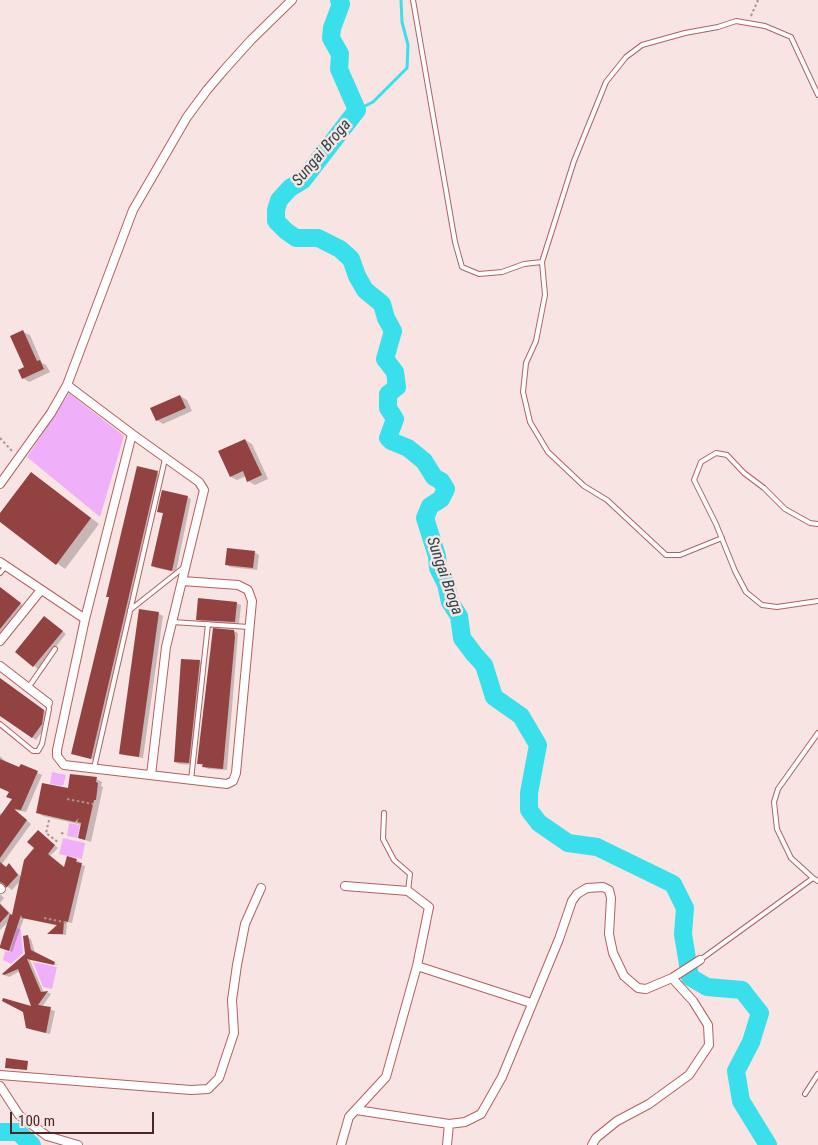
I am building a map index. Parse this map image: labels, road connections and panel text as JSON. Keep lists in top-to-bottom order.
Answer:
{
  "water": ["Sungai Broga"],
  "scale_bar": "100 m"
}
